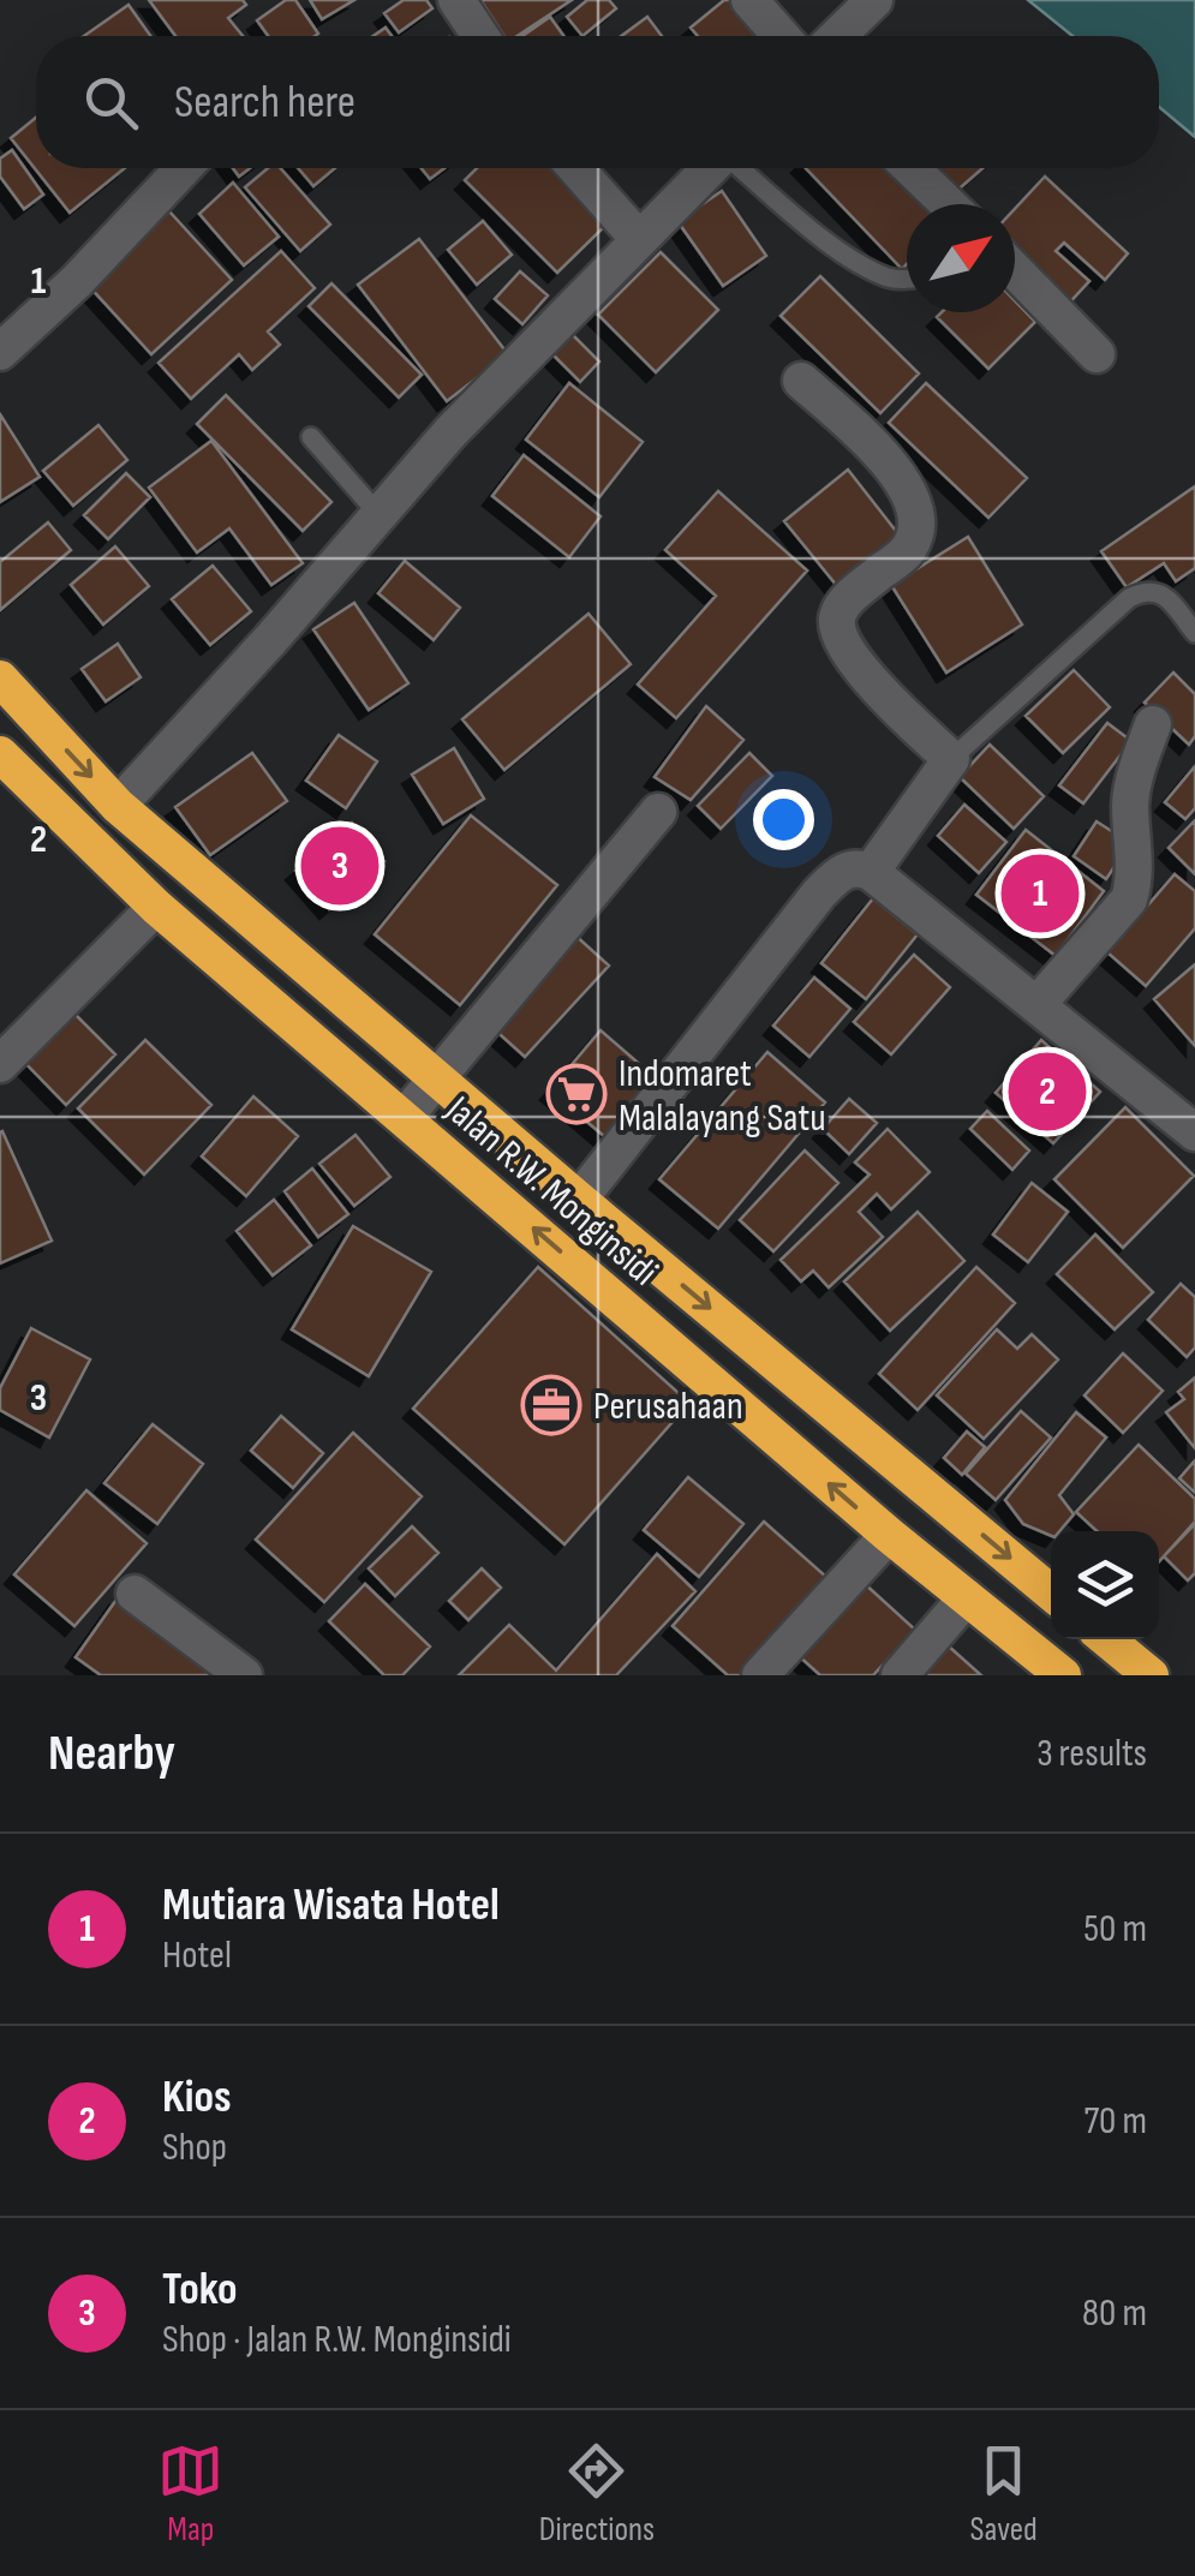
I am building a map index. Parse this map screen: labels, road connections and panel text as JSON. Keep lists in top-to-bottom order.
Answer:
{
  "streets": {
    "highway": ["Jalan R.W. Monginsidi"]
  },
  "places": {
    "supermarket": ["Indomaret Malalayang Satu"],
    "office": ["Perusahaan"]
  },
  "north": "top right",
  "page": {
    "search": "Search here",
    "pins": ["3", "1", "2"],
    "heading": ["Nearby", "3 results"],
    "list": [
      {
        "mark": "1",
        "name": "Mutiara Wisata Hotel",
        "note": "Hotel",
        "value": "50 m"
      },
      {
        "mark": "2",
        "name": "Kios",
        "note": "Shop",
        "value": "70 m"
      },
      {
        "mark": "3",
        "name": "Toko",
        "note": "Shop · Jalan R.W. Monginsidi",
        "value": "80 m"
      }
    ],
    "nav": ["Map", "Directions", "Saved"]
  },
  "grid": {
    "rows": ["1", "2", "3"]
  }
}
